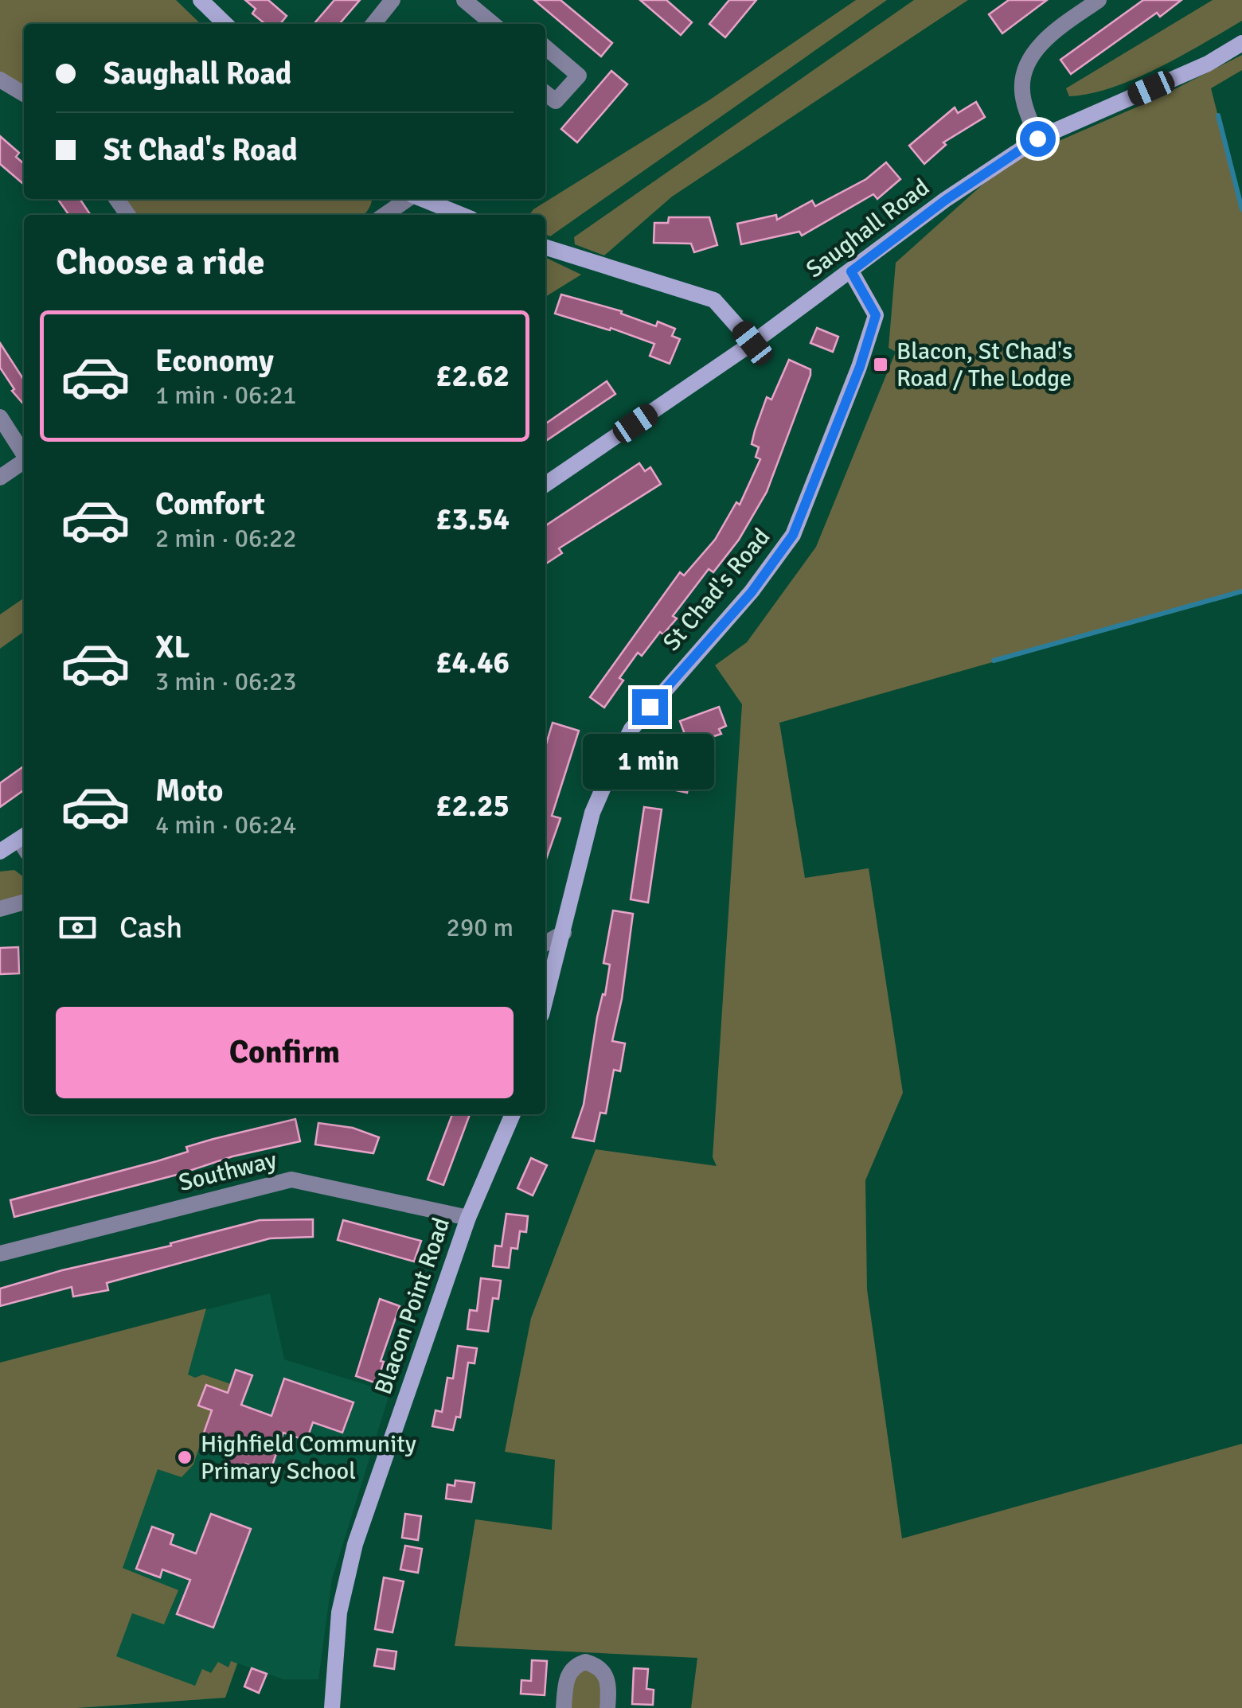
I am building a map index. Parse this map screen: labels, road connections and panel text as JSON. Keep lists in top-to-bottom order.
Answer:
{
  "streets": {
    "street": [
      "Saughall Road",
      "St Chad's Road",
      "Southway",
      "Blacon Point Road"
    ]
  },
  "crossings": [
    ["Saughall Road", "St Chad's Road"],
    ["Southway", "Blacon Point Road"]
  ],
  "places": {
    "transit": ["Blacon, St Chad's Road / The Lodge"],
    "other": ["Highfield Community Primary School"]
  },
  "page": {
    "banner": ["Saughall Road", "St Chad's Road"],
    "heading": "Choose a ride",
    "list": [
      {
        "name": "Economy",
        "note": "1 min · 06:21",
        "value": "£2.62"
      },
      {
        "name": "Comfort",
        "note": "2 min · 06:22",
        "value": "£3.54"
      },
      {
        "name": "XL",
        "note": "3 min · 06:23",
        "value": "£4.46"
      },
      {
        "name": "Moto",
        "note": "4 min · 06:24",
        "value": "£2.25"
      }
    ],
    "bubble": "1 min",
    "pay": ["Cash", "290 m"],
    "buttons": "Confirm"
  }
}
